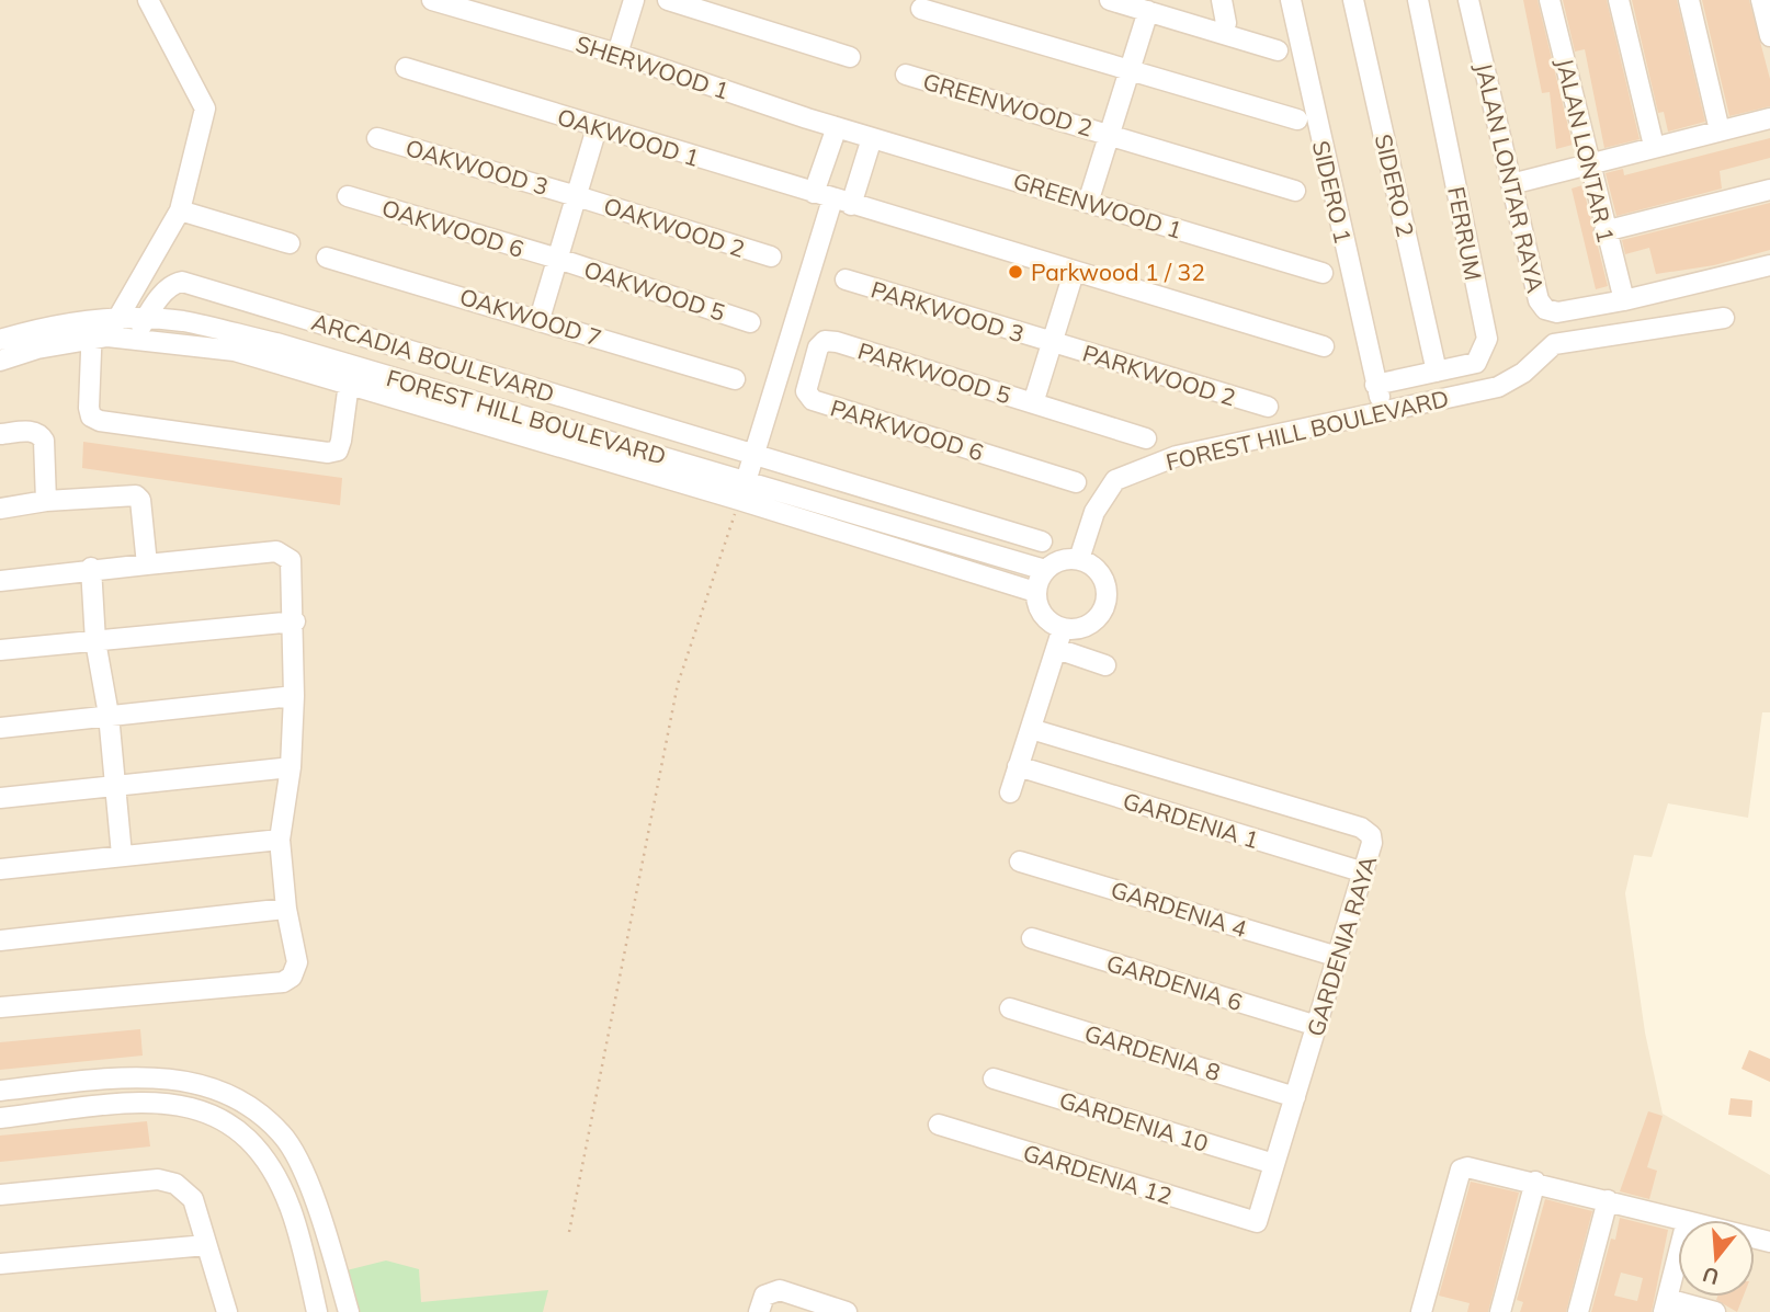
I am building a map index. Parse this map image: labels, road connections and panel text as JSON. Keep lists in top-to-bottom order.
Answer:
{
  "streets": {
    "street": [
      "SHERWOOD 1",
      "GREENWOOD 2",
      "OAKWOOD 1",
      "JALAN LONTAR 1",
      "OAKWOOD 3",
      "JALAN LONTAR RAYA",
      "SIDERO 2",
      "SIDERO 1",
      "GREENWOOD 1",
      "OAKWOOD 2",
      "OAKWOOD 6",
      "FERRUM",
      "OAKWOOD 5",
      "PARKWOOD 3",
      "OAKWOOD 7",
      "ARCADIA BOULEVARD",
      "PARKWOOD 5",
      "PARKWOOD 2",
      "FOREST HILL BOULEVARD",
      "PARKWOOD 6",
      "GARDENIA 1",
      "GARDENIA 4",
      "GARDENIA RAYA",
      "GARDENIA 6",
      "GARDENIA 8",
      "GARDENIA 10",
      "GARDENIA 12"
    ]
  },
  "crossings": [
    ["SHERWOOD 1", "GREENWOOD 1"],
    ["JALAN LONTAR 1", "JALAN LONTAR RAYA"],
    ["OAKWOOD 3", "OAKWOOD 2"],
    ["SIDERO 2", "FERRUM"],
    ["SIDERO 1", "FERRUM"],
    ["SIDERO 1", "FOREST HILL BOULEVARD"],
    ["OAKWOOD 6", "OAKWOOD 5"],
    ["PARKWOOD 3", "PARKWOOD 2"],
    ["ARCADIA BOULEVARD", "FOREST HILL BOULEVARD"],
    ["PARKWOOD 5", "PARKWOOD 6"],
    ["GARDENIA 1", "GARDENIA RAYA"],
    ["GARDENIA 4", "GARDENIA RAYA"],
    ["GARDENIA RAYA", "GARDENIA 6"],
    ["GARDENIA RAYA", "GARDENIA 8"],
    ["GARDENIA RAYA", "GARDENIA 10"],
    ["GARDENIA RAYA", "GARDENIA 12"]
  ],
  "places": ["Parkwood 1 / 32"],
  "north": "bottom"
}
